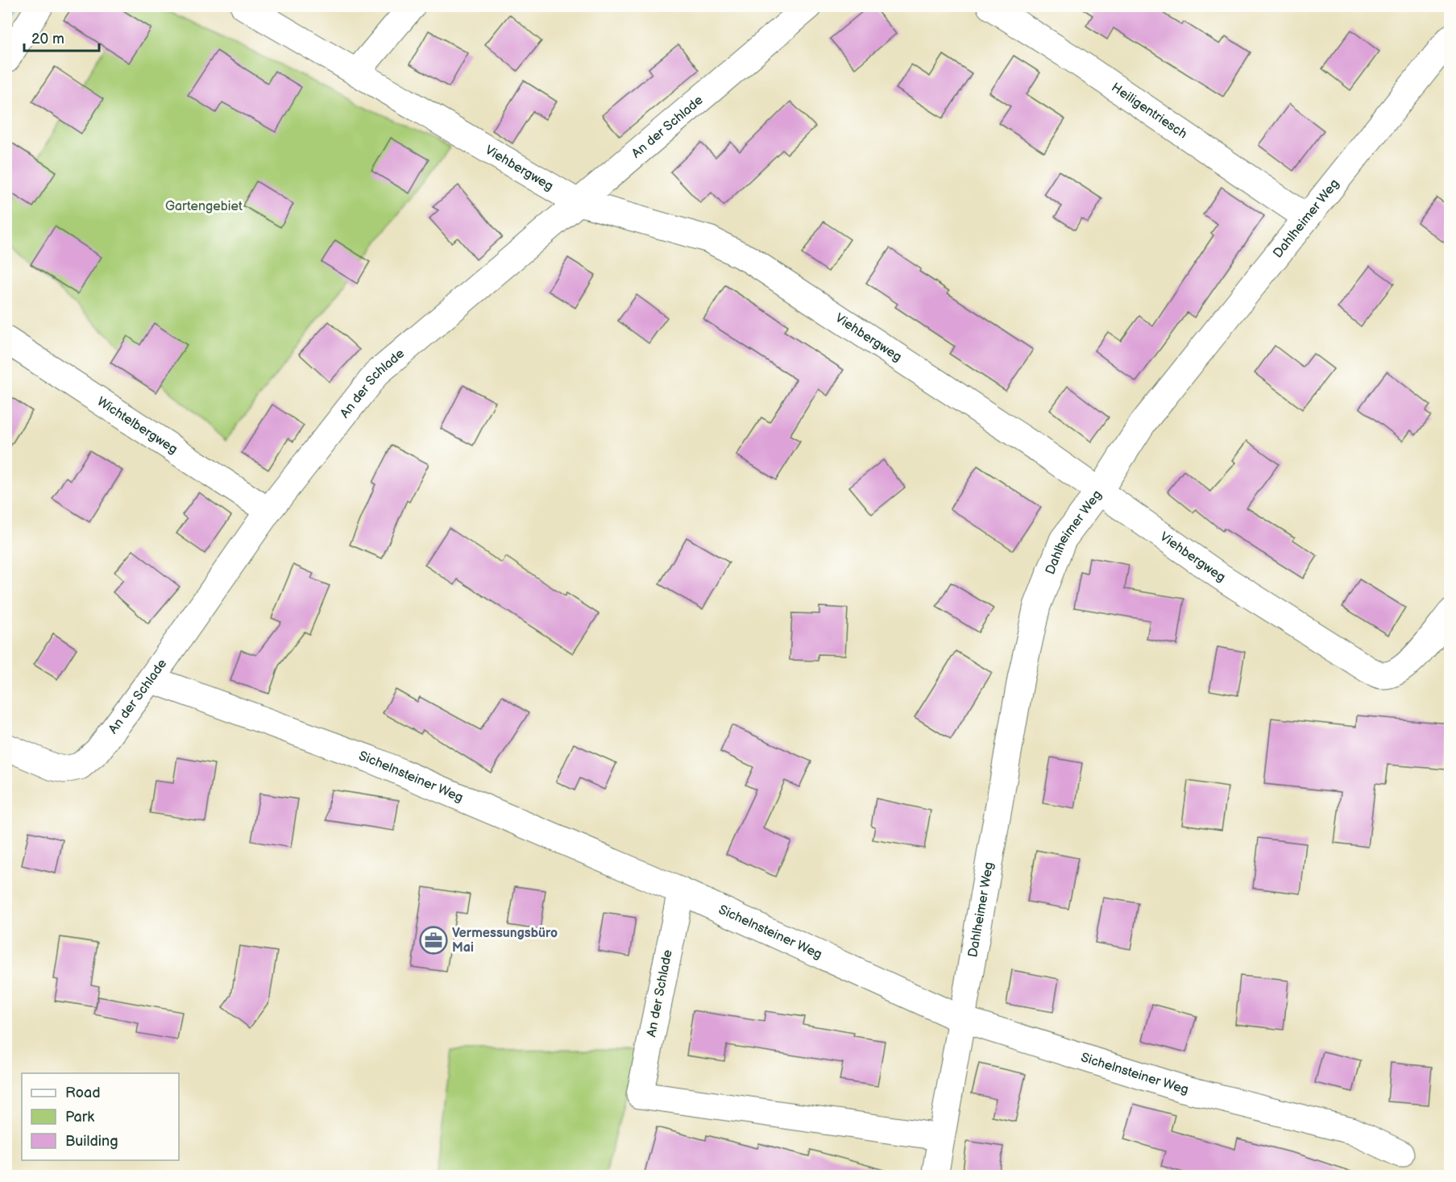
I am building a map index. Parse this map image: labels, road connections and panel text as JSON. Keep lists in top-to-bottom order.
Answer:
{
  "streets": {
    "street": [
      "Heiligentriesch",
      "An der Schlade",
      "Viehbergweg",
      "Dahlheimer Weg",
      "Wichtelbergweg",
      "Sichelnsteiner Weg"
    ]
  },
  "crossings": [
    ["Heiligentriesch", "Dahlheimer Weg"],
    ["An der Schlade", "Viehbergweg"],
    ["An der Schlade", "Dahlheimer Weg"],
    ["An der Schlade", "Wichtelbergweg"],
    ["An der Schlade", "Sichelnsteiner Weg"],
    ["Viehbergweg", "Dahlheimer Weg"],
    ["Dahlheimer Weg", "Sichelnsteiner Weg"]
  ],
  "parks": ["Gartengebiet"],
  "places": {
    "office": ["Vermessungsbüro Mai"]
  },
  "legend": ["Road", "Park", "Building"],
  "scale_bar": "20 m"
}
